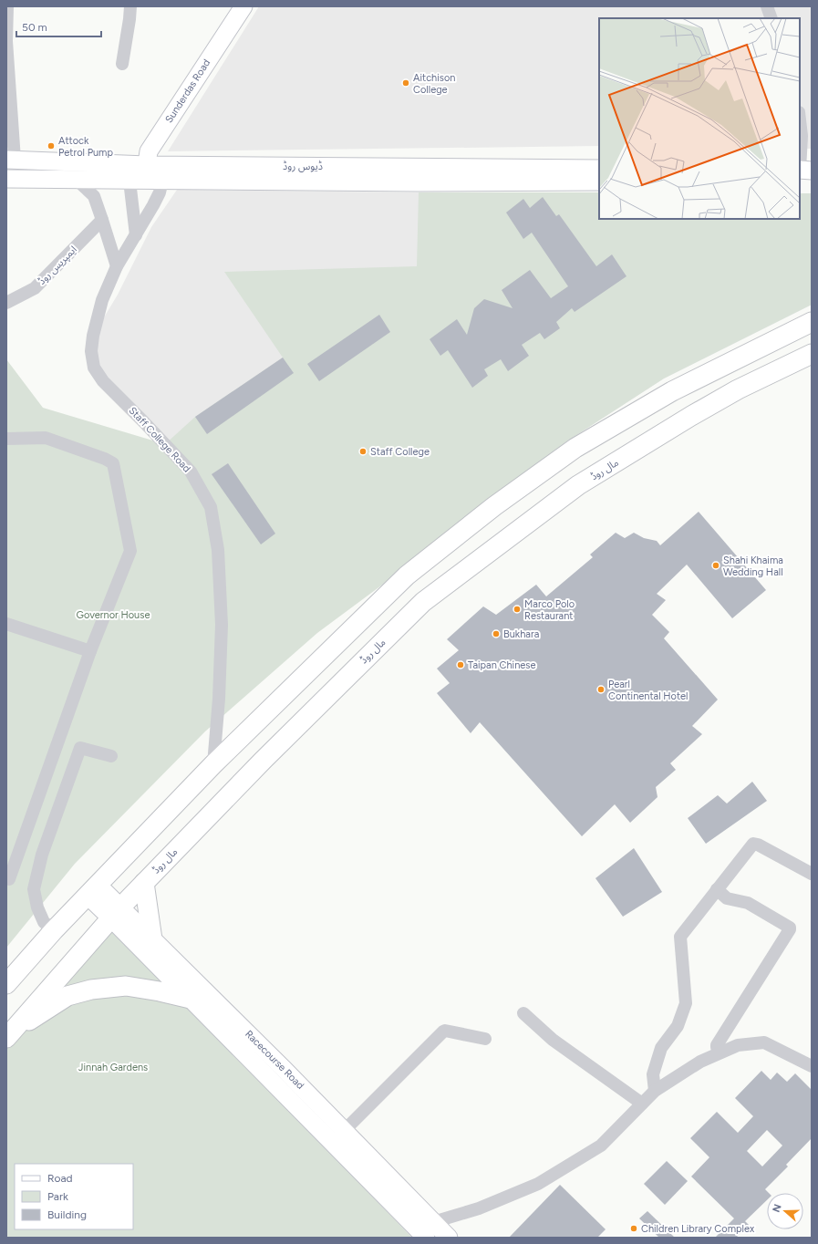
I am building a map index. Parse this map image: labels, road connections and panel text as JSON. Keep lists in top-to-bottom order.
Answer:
{
  "streets": {
    "main road": [
      "Sunderdas Road",
      "ڈیوس روڈ",
      "مال روڈ",
      "Racecourse Road"
    ],
    "street": ["ایمپریس روڈ", "Staff College Road"]
  },
  "crossings": [
    ["Sunderdas Road", "ڈیوس روڈ"],
    ["ڈیوس روڈ", "Staff College Road"],
    ["مال روڈ", "Racecourse Road"]
  ],
  "parks": ["Governor House", "Jinnah Gardens"],
  "places": [
    "Aitchison College",
    "Attock Petrol Pump",
    "Staff College",
    "Shahi Khaima Wedding Hall",
    "Marco Polo Restaurant",
    "Bukhara",
    "Taipan Chinese",
    "Pearl Continental Hotel",
    "Children Library Complex"
  ],
  "legend": ["Road", "Park", "Building"],
  "scale_bar": "50 m",
  "north": "left"
}
